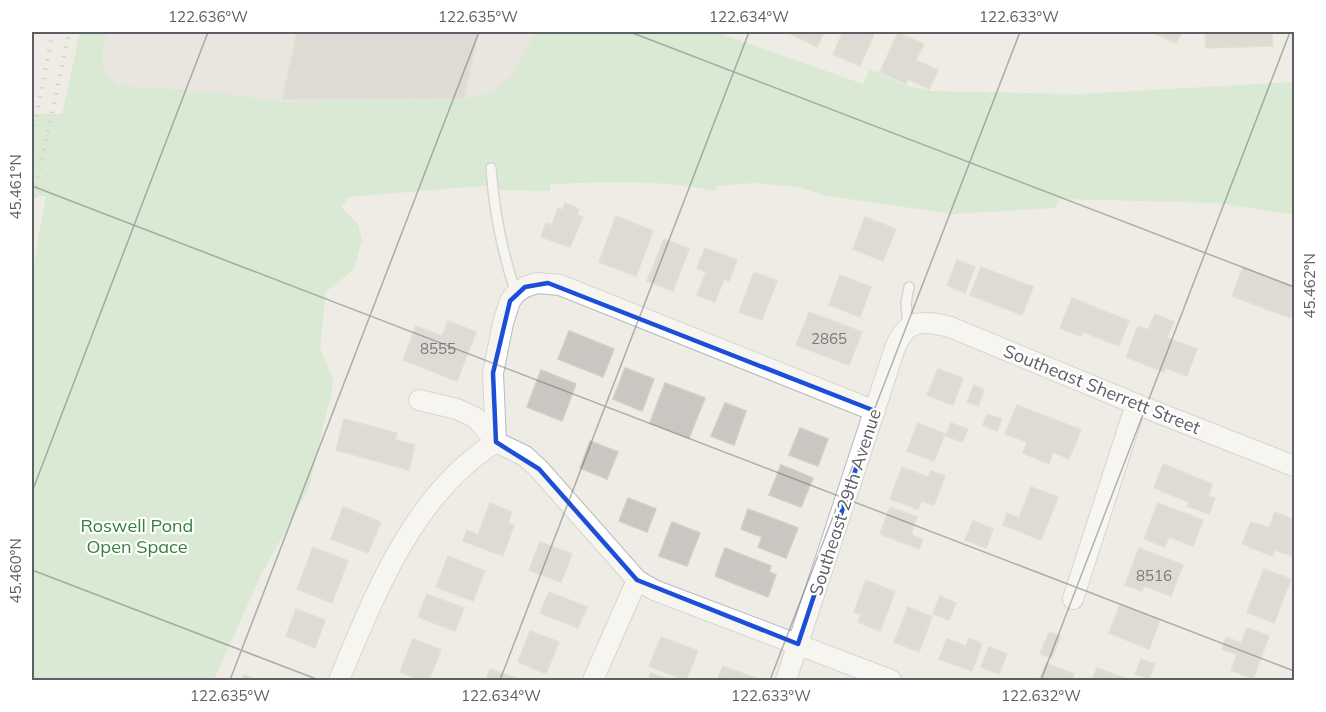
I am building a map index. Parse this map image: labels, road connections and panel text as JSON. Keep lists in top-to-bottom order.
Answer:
{
  "streets": {
    "street": ["Southeast Sherrett Street", "Southeast 29th Avenue"]
  },
  "crossings": [
    ["Southeast Sherrett Street", "Southeast 29th Avenue"]
  ],
  "parks": ["Roswell Pond Open Space"],
  "house_numbers": ["2865", "8555", "8516"],
  "coordinates": [
    "122.636°W",
    "122.635°W",
    "122.634°W",
    "122.633°W",
    "45.461°N",
    "45.462°N",
    "45.460°N",
    "122.632°W"
  ]
}
